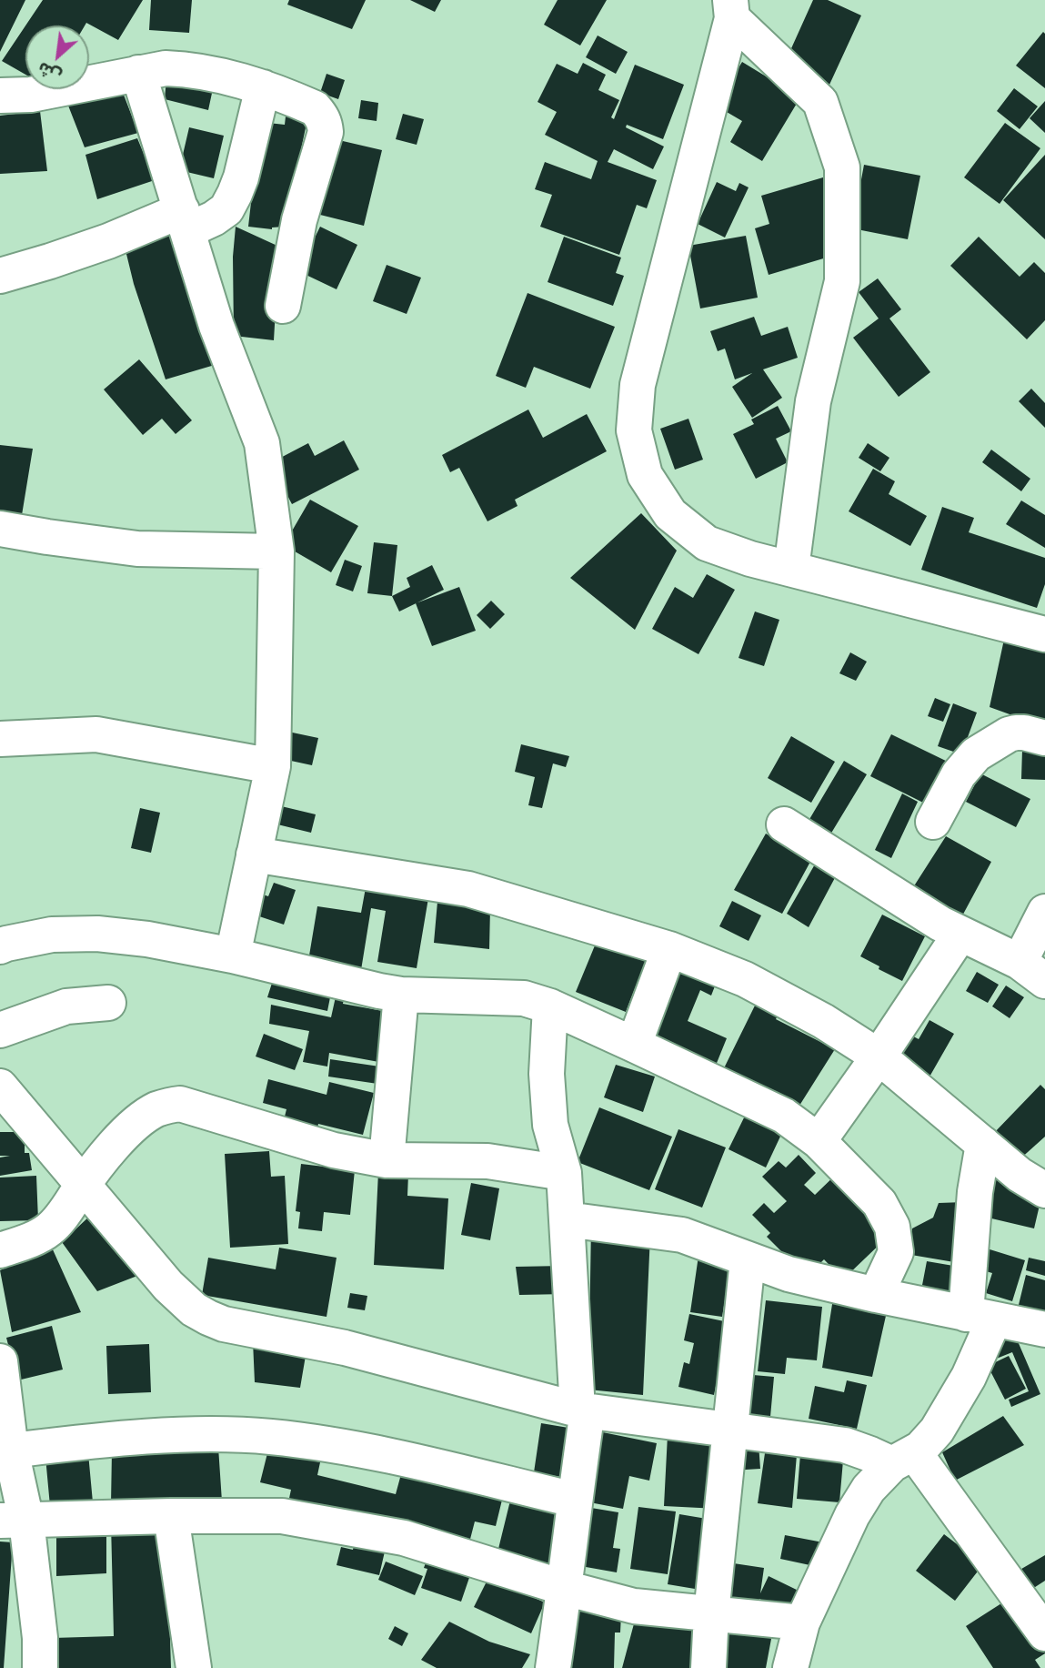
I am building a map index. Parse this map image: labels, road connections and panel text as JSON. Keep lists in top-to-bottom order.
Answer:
{
  "north": "bottom left"
}
